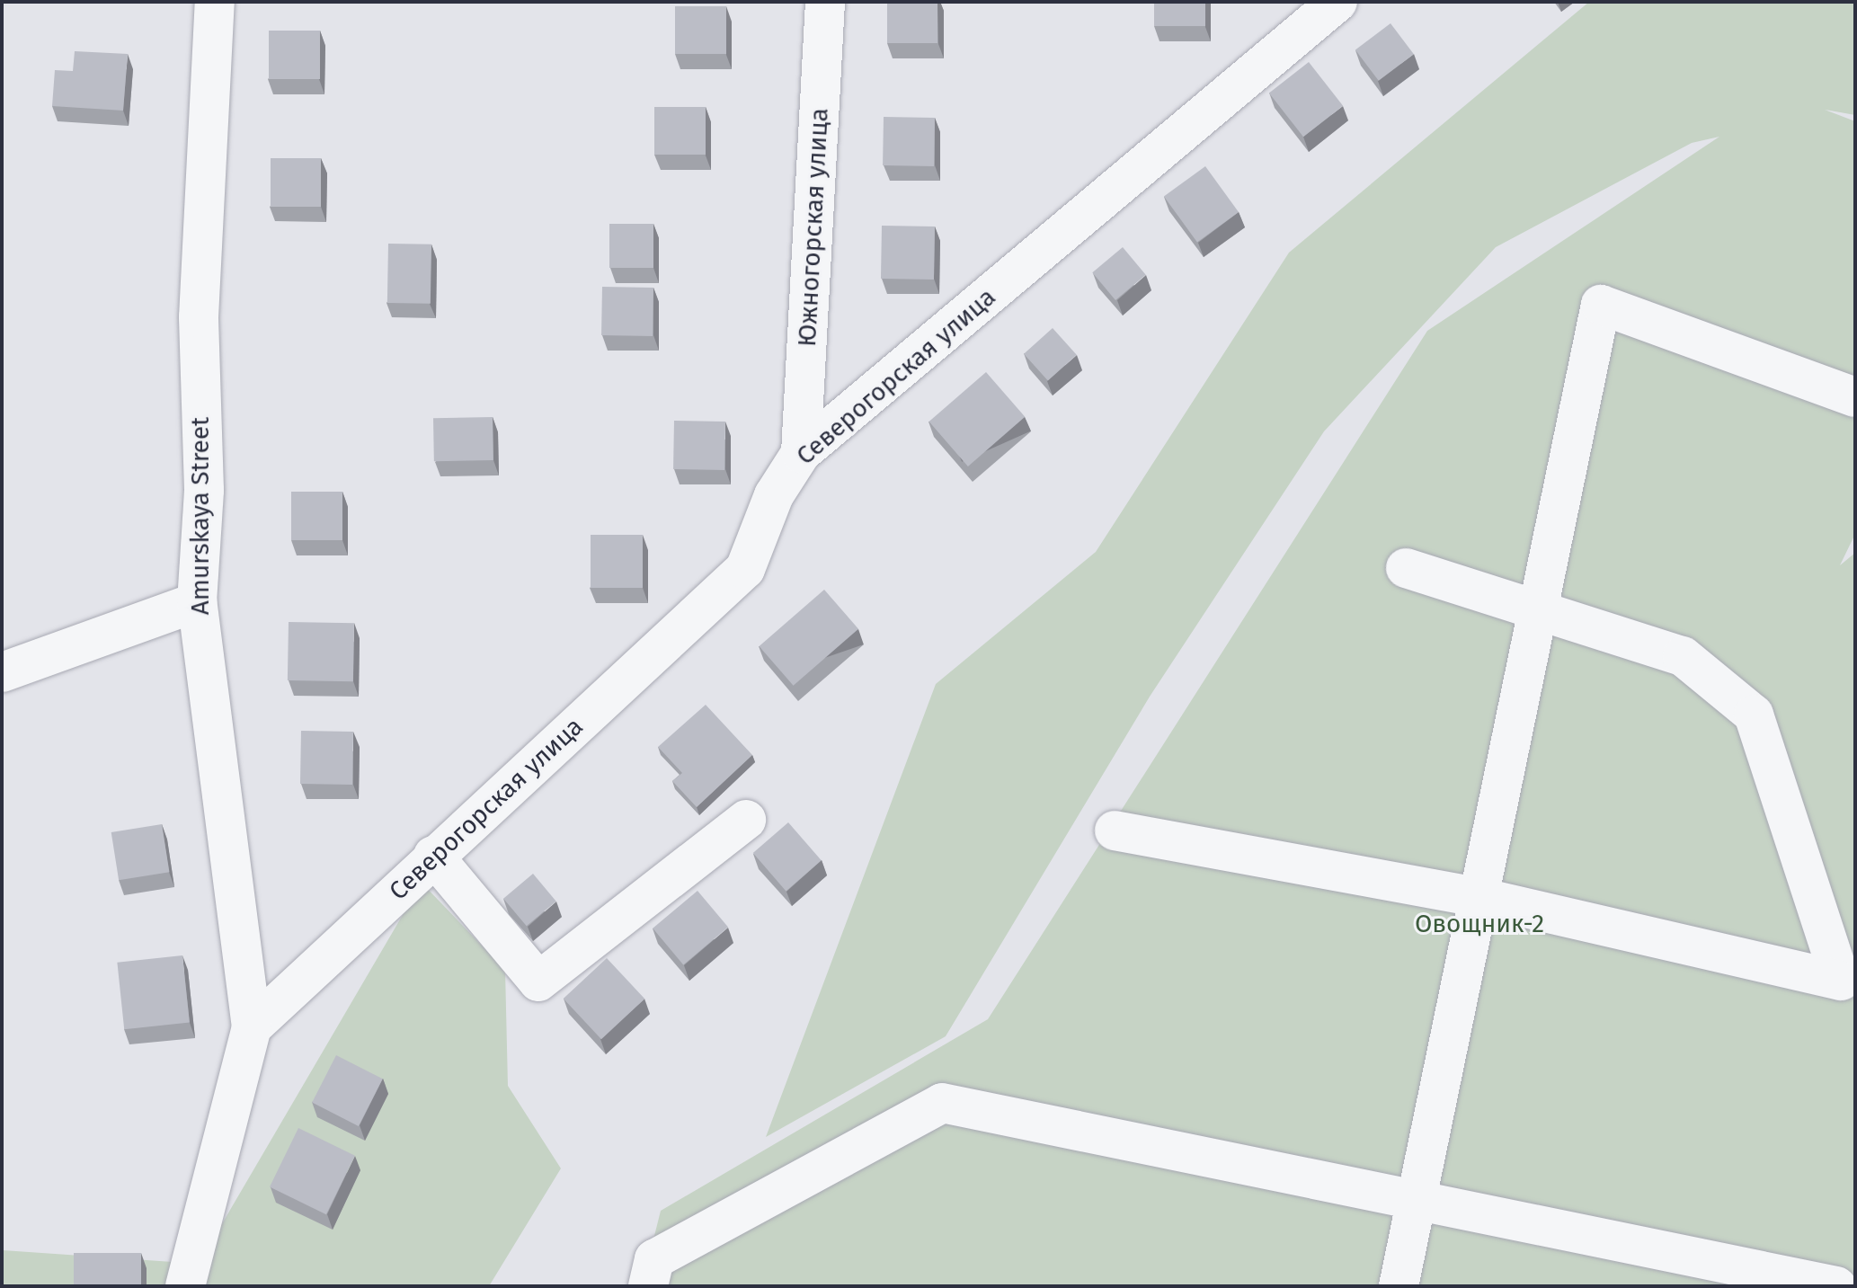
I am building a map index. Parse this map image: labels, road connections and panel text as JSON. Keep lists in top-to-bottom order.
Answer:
{
  "streets": {
    "street": ["Южногорская улица", "Северогорская улица", "Amurskaya Street"]
  },
  "crossings": [
    ["Южногорская улица", "Северогорская улица"],
    ["Северогорская улица", "Amurskaya Street"]
  ],
  "parks": ["Овощник-2"]
}
